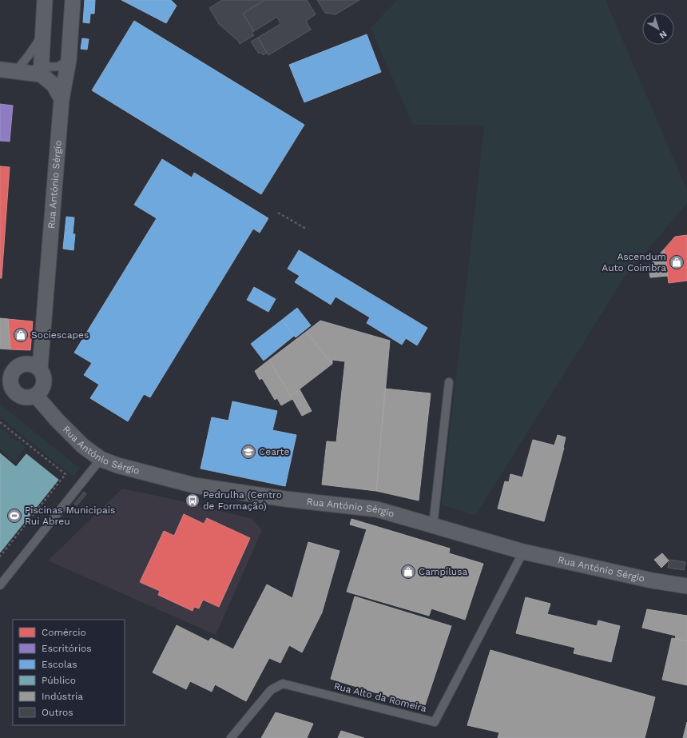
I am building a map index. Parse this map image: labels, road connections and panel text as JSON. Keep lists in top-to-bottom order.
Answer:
{
  "streets": {
    "street": ["Rua António Sérgio"],
    "lane": ["Rua Alto da Romeira"]
  },
  "crossings": [
    ["Rua António Sérgio", "Rua Alto da Romeira"]
  ],
  "places": {
    "shop": ["Ascendum Auto Coimbra", "Sociescapes", "Campilusa"],
    "school or university": ["Cearte"],
    "bus stop": ["Pedrulha (Centro de Formação)"],
    "sports": ["Piscinas Municipais Rui Abreu"]
  },
  "legend": [
    "Comércio",
    "Escritórios",
    "Escolas",
    "Público",
    "Indústria",
    "Outros"
  ],
  "north": "bottom right"
}
